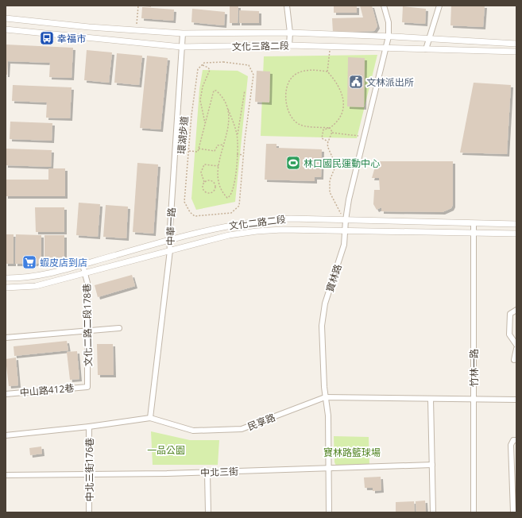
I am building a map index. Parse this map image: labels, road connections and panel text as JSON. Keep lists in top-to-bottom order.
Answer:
{
  "streets": {
    "street": [
      "文化三路二段",
      "文化二路二段",
      "中華一路",
      "寶林路",
      "文化二路二段178巷",
      "竹林一路",
      "中山路412巷",
      "民享路",
      "中北三街176巷",
      "中北三街"
    ],
    "path": ["環湖步道"]
  },
  "crossings": [
    ["文化三路二段", "中華一路"],
    ["文化三路二段", "寶林路"],
    ["文化二路二段", "中華一路"],
    ["文化二路二段", "寶林路"],
    ["文化二路二段", "文化二路二段178巷"],
    ["文化二路二段", "竹林一路"],
    ["中華一路", "民享路"],
    ["寶林路", "民享路"],
    ["寶林路", "中北三街"],
    ["文化二路二段178巷", "中山路412巷"],
    ["竹林一路", "民享路"],
    ["民享路", "中北三街176巷"],
    ["中北三街176巷", "中北三街"]
  ],
  "parks": ["一品公園", "寶林路籃球場"],
  "places": {
    "bus stop": ["幸福市"],
    "public building": ["文林派出所"],
    "sports": ["林口國民運動中心"],
    "supermarket": ["蝦皮店到店"]
  }
}
